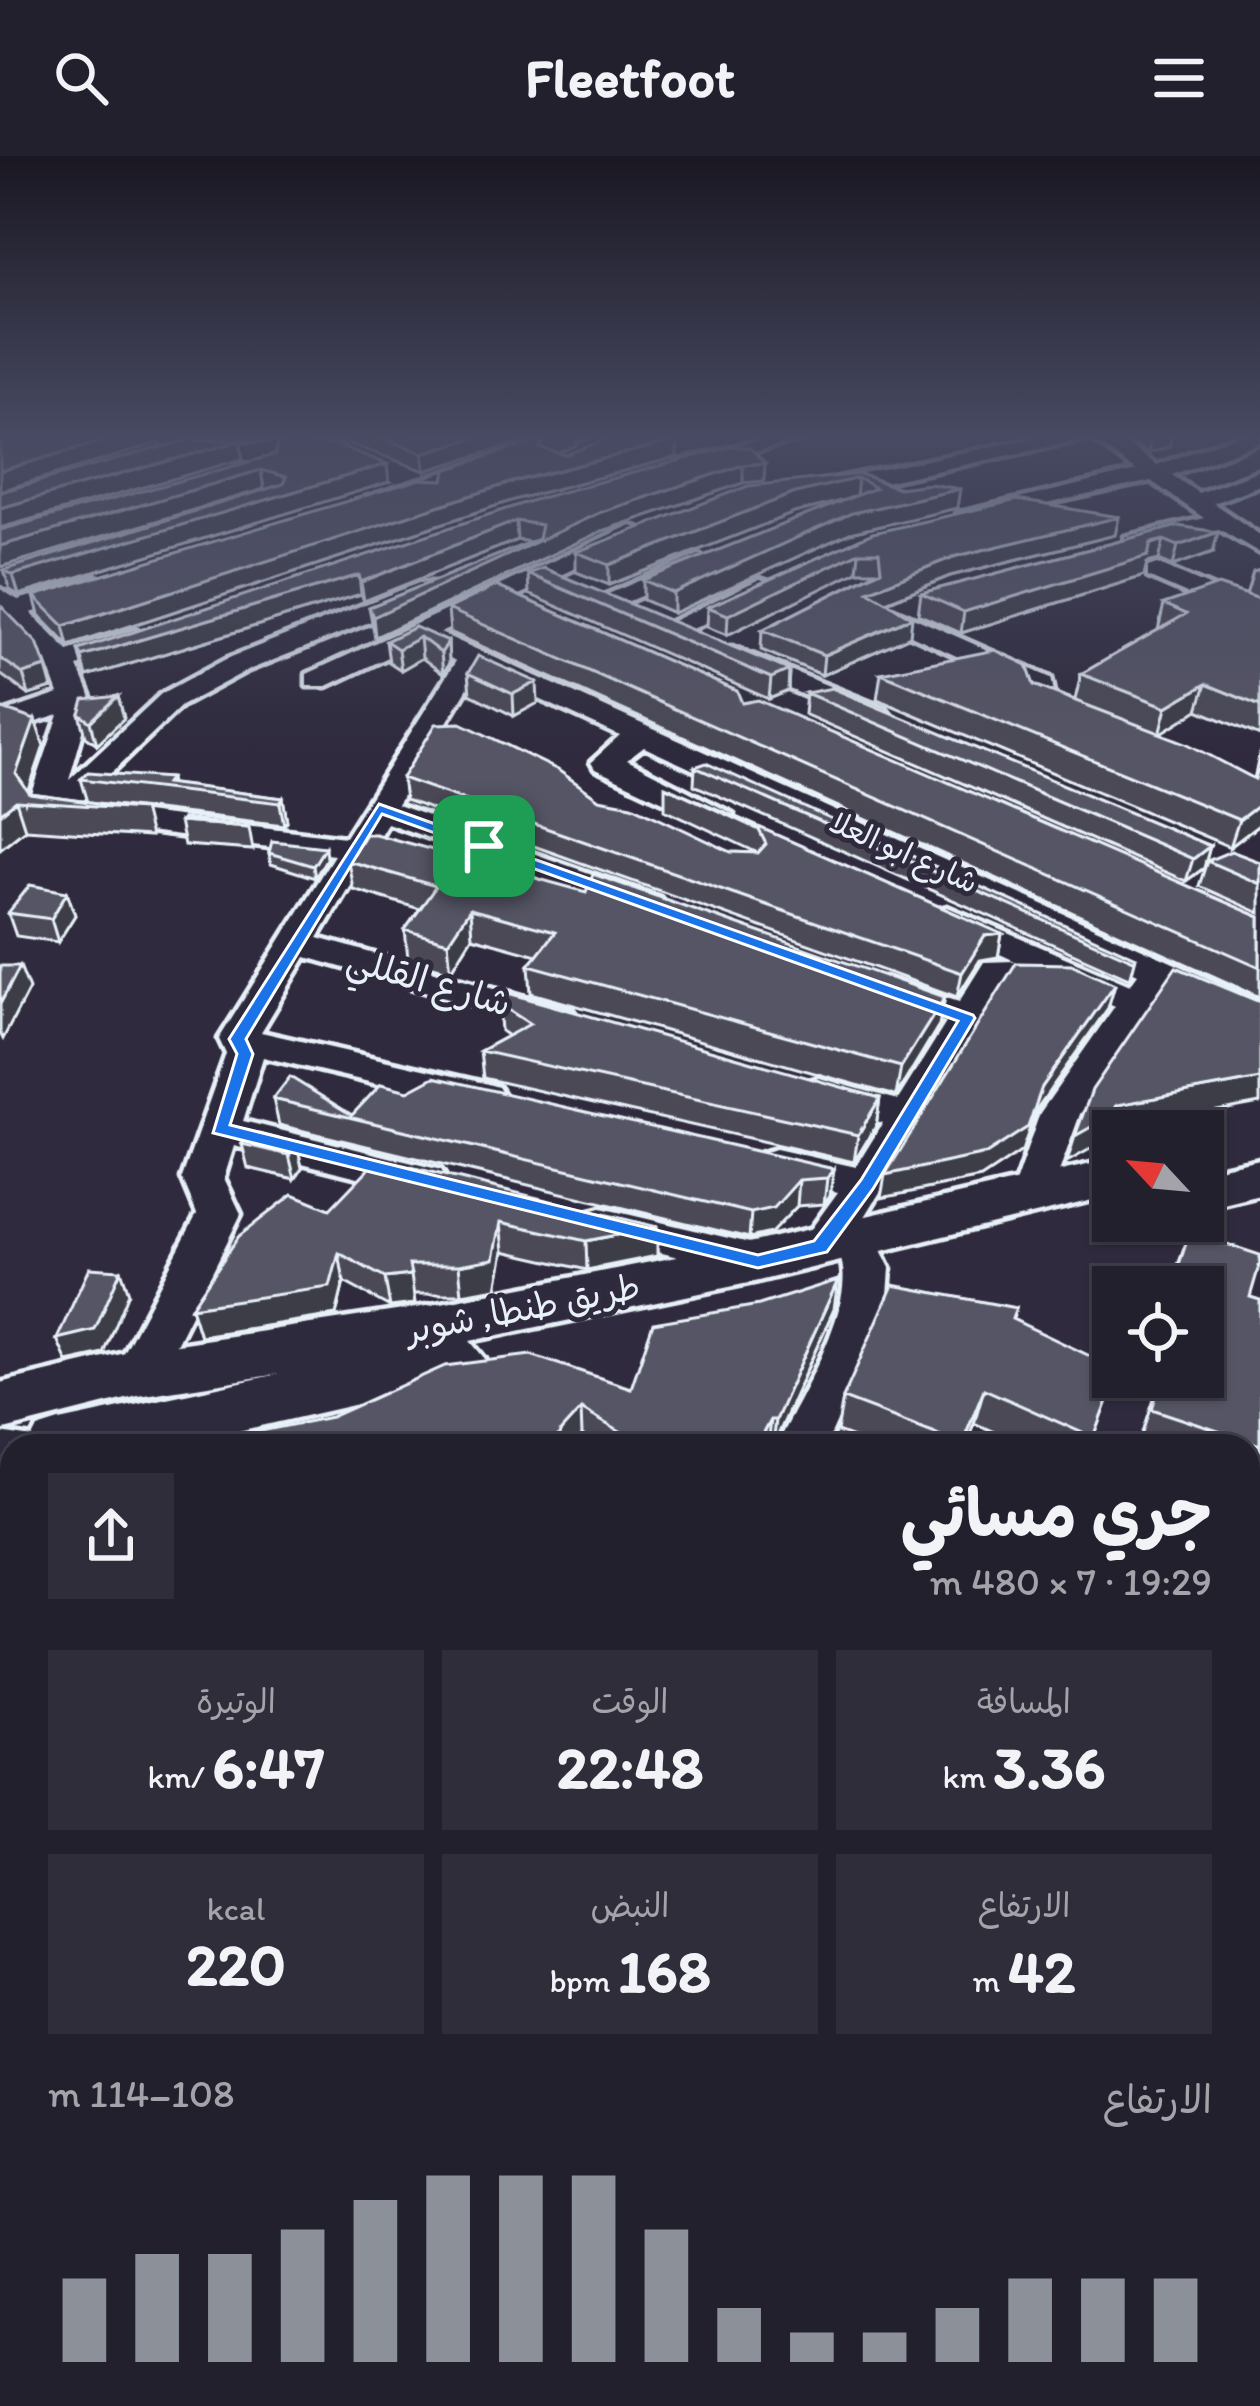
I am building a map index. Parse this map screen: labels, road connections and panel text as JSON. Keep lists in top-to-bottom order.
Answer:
{
  "streets": {
    "street": ["شارع ابو العلا", "شارع القللي", "طريق طنطا, شوبر"]
  },
  "north": "top left",
  "page": {
    "header": "Fleetfoot",
    "heading": ["جري مسائي", "19:29 · 7 × 480 m"],
    "stats": [
      ["المسافة", "3.36 km"],
      ["الوقت", "22:48"],
      ["الوتيرة", "6:47 /km"],
      ["الارتفاع", "42 m"],
      ["النبض", "168 bpm"],
      ["kcal", "220"]
    ],
    "chart": ["الارتفاع", "108–114 m"]
  }
}
